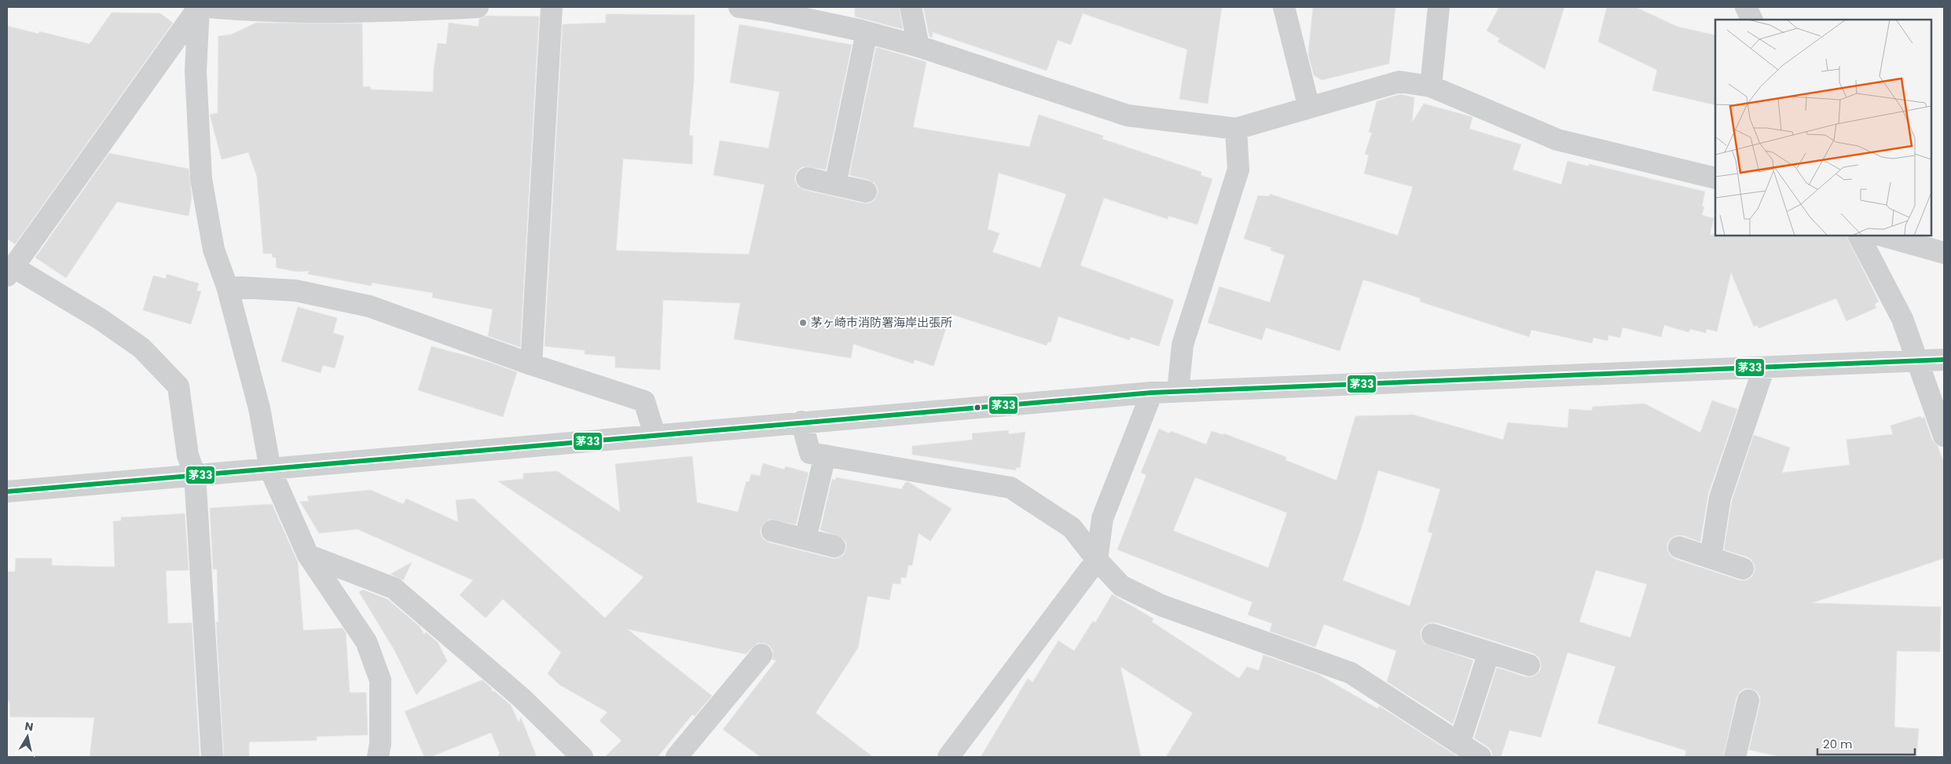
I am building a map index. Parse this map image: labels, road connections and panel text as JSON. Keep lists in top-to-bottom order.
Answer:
{
  "places": ["茅ヶ崎市消防署海岸出張所"],
  "lines": ["transit line 茅33"],
  "scale_bar": "20 m",
  "north": "top"
}
